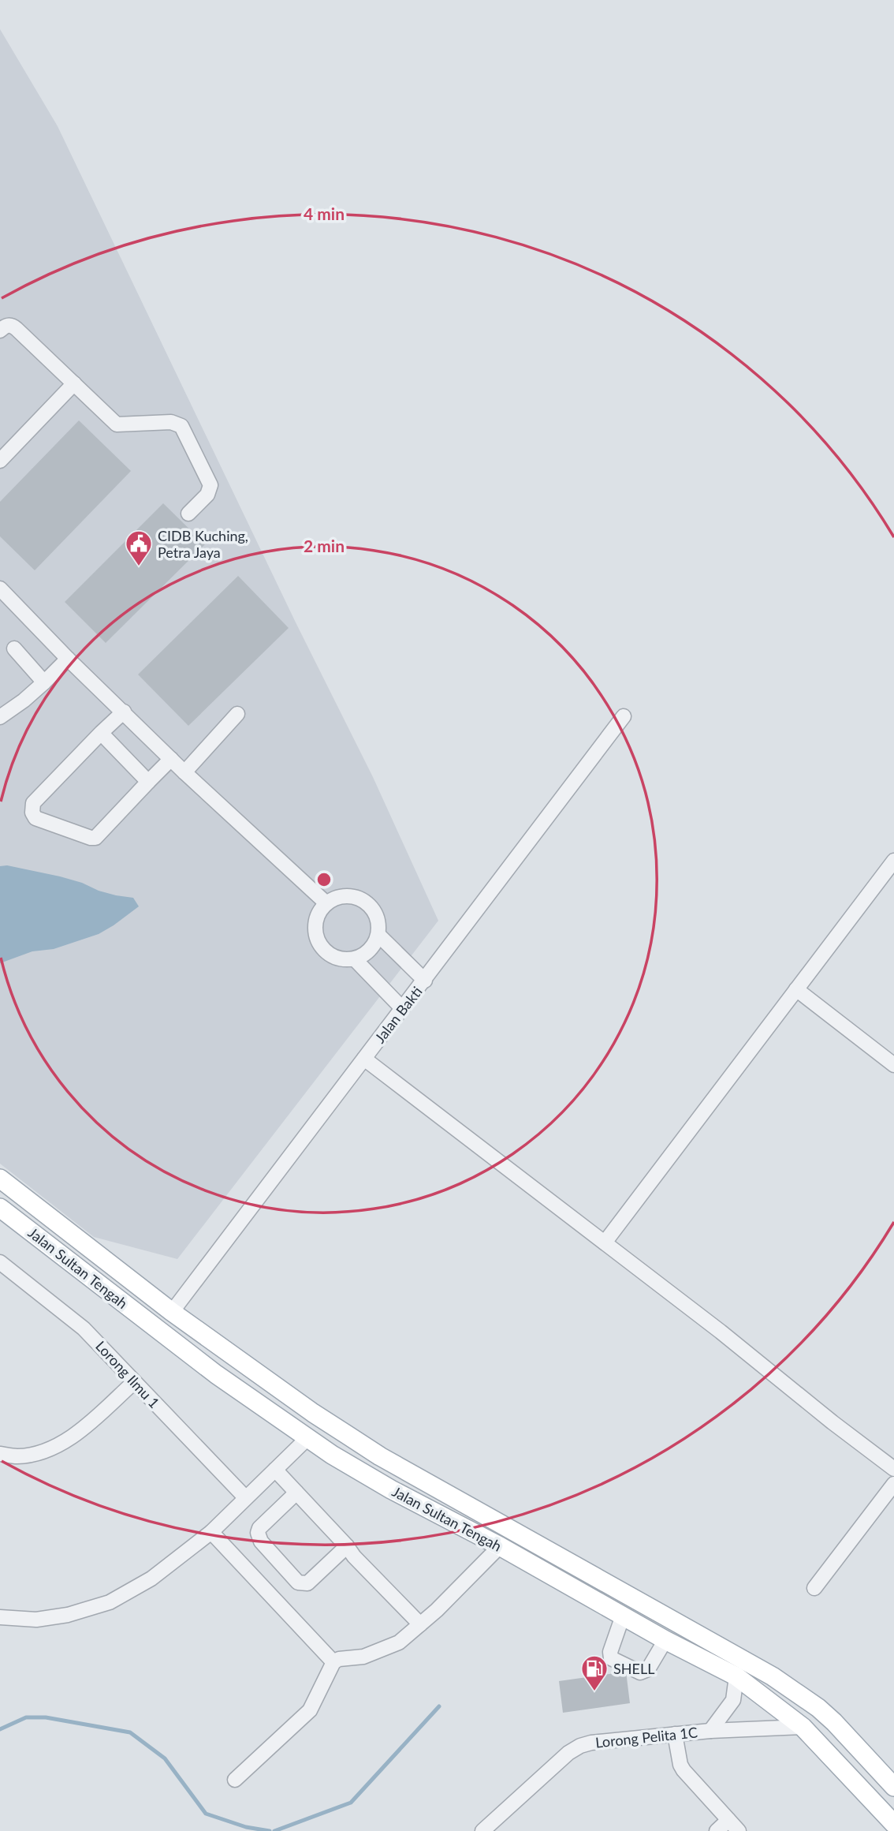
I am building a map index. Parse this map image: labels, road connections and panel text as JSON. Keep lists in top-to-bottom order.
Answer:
{
  "streets": {
    "main road": ["Jalan Sultan Tengah"],
    "street": ["Jalan Bakti", "Lorong Ilmu 1", "Lorong Pelita 1C"]
  },
  "crossings": [
    ["Jalan Bakti", "Jalan Sultan Tengah"],
    ["Jalan Sultan Tengah", "Lorong Pelita 1C"]
  ],
  "places": {
    "public building": ["CIDB Kuching, Petra Jaya"],
    "fuel station": ["SHELL"]
  },
  "rings": ["4 min", "2 min"]
}
